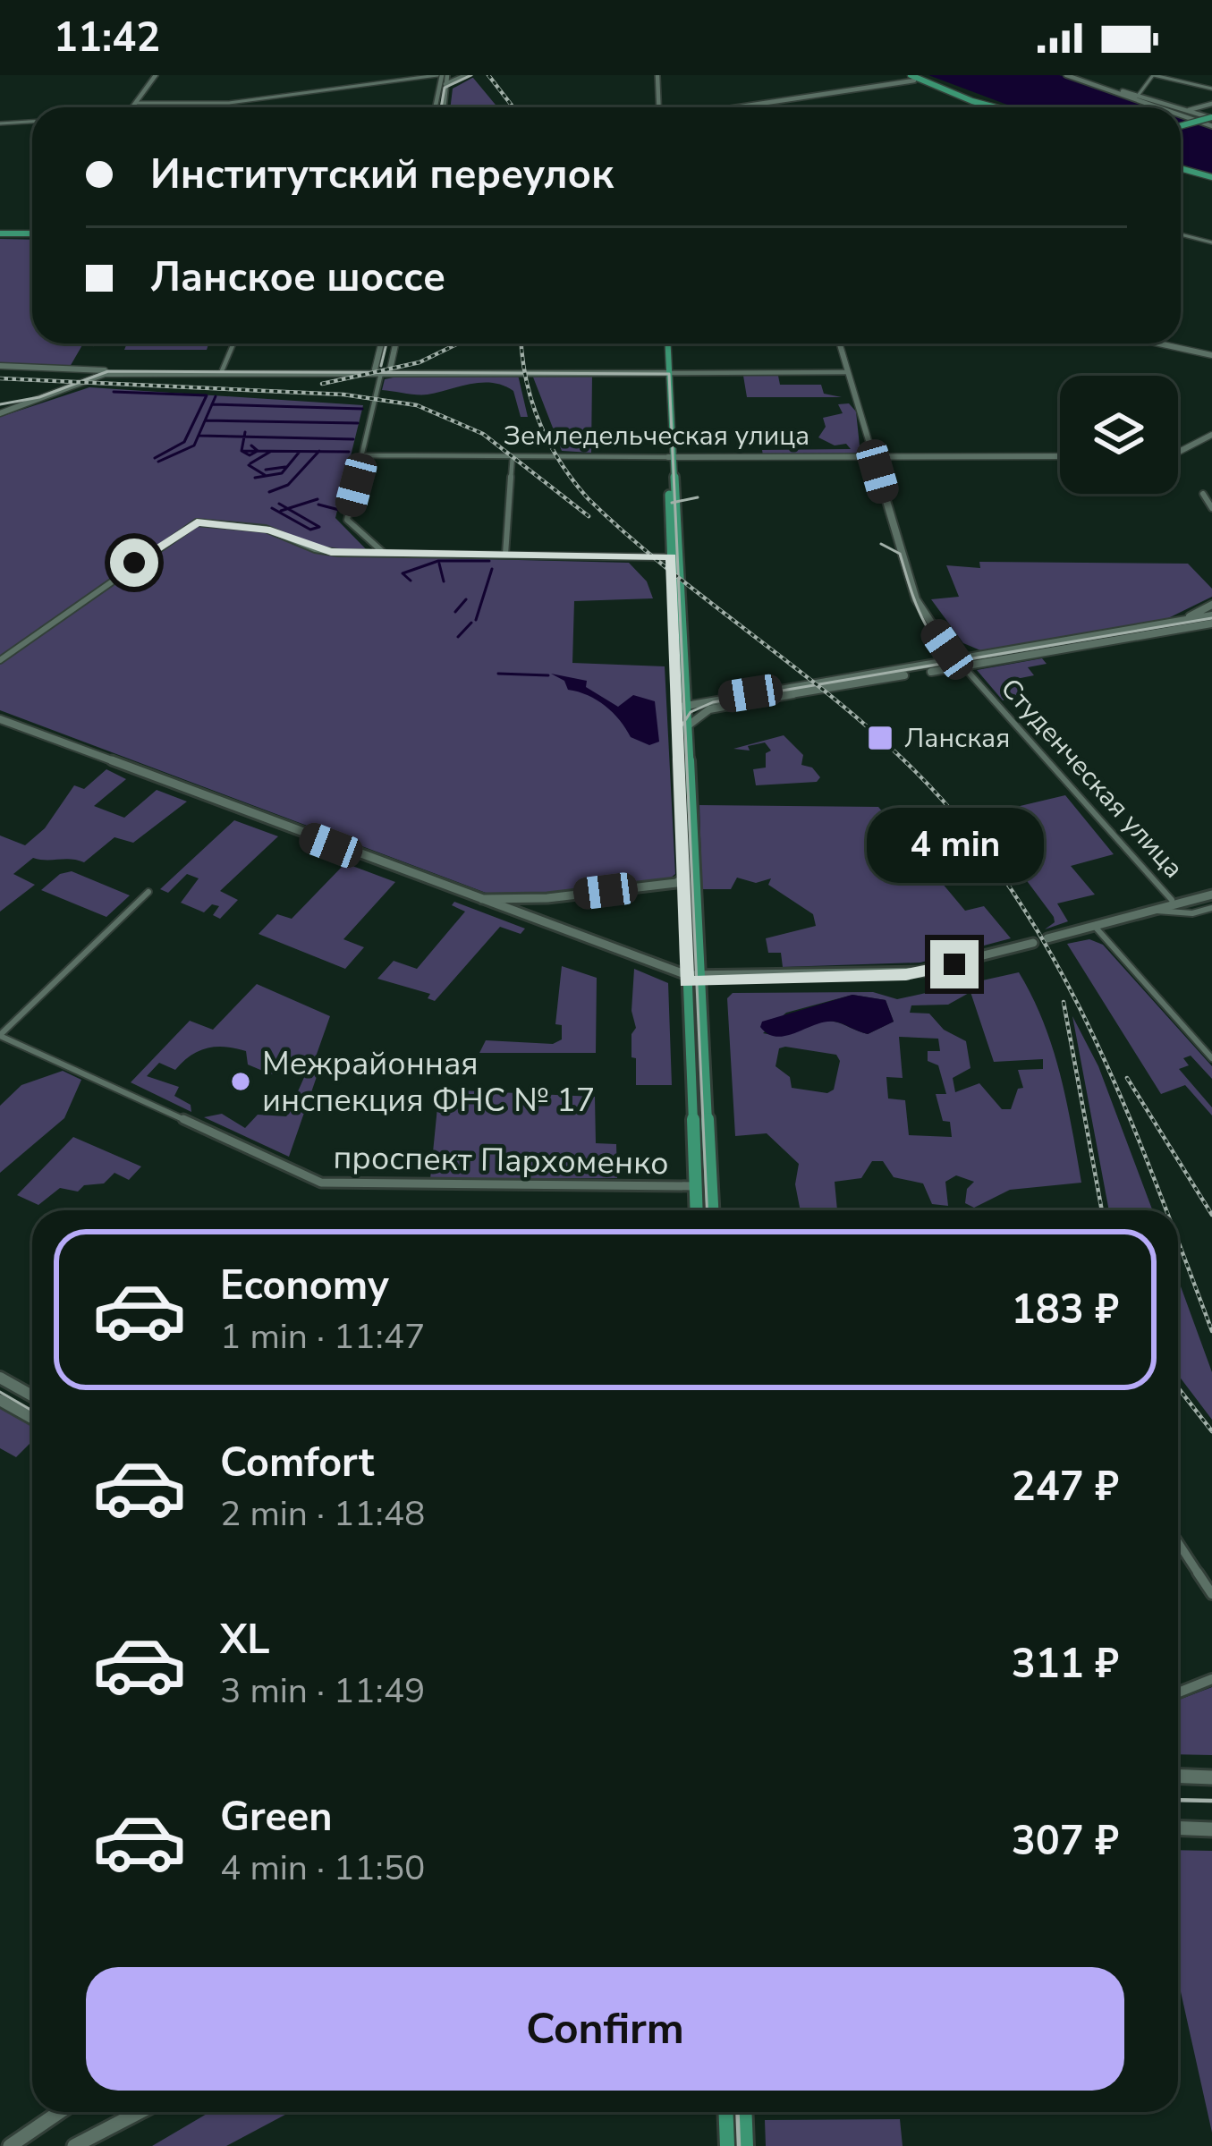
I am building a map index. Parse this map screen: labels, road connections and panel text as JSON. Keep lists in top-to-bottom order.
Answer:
{
  "streets": {
    "main road": ["Земледельческая улица", "Студенческая улица"],
    "street": ["проспект Пархоменко"]
  },
  "crossings": [
    ["Земледельческая улица", "Студенческая улица"]
  ],
  "places": {
    "transit": ["Ланская"],
    "other": ["Межрайонная инспекция ФНС № 17"]
  },
  "page": {
    "status": "11:42",
    "banner": ["Институтский переулок", "Ланское шоссе"],
    "bubble": "4 min",
    "list": [
      {
        "name": "Economy",
        "note": "1 min · 11:47",
        "value": "183 ₽"
      },
      {
        "name": "Comfort",
        "note": "2 min · 11:48",
        "value": "247 ₽"
      },
      {
        "name": "XL",
        "note": "3 min · 11:49",
        "value": "311 ₽"
      },
      {
        "name": "Green",
        "note": "4 min · 11:50",
        "value": "307 ₽"
      }
    ],
    "buttons": "Confirm"
  }
}
